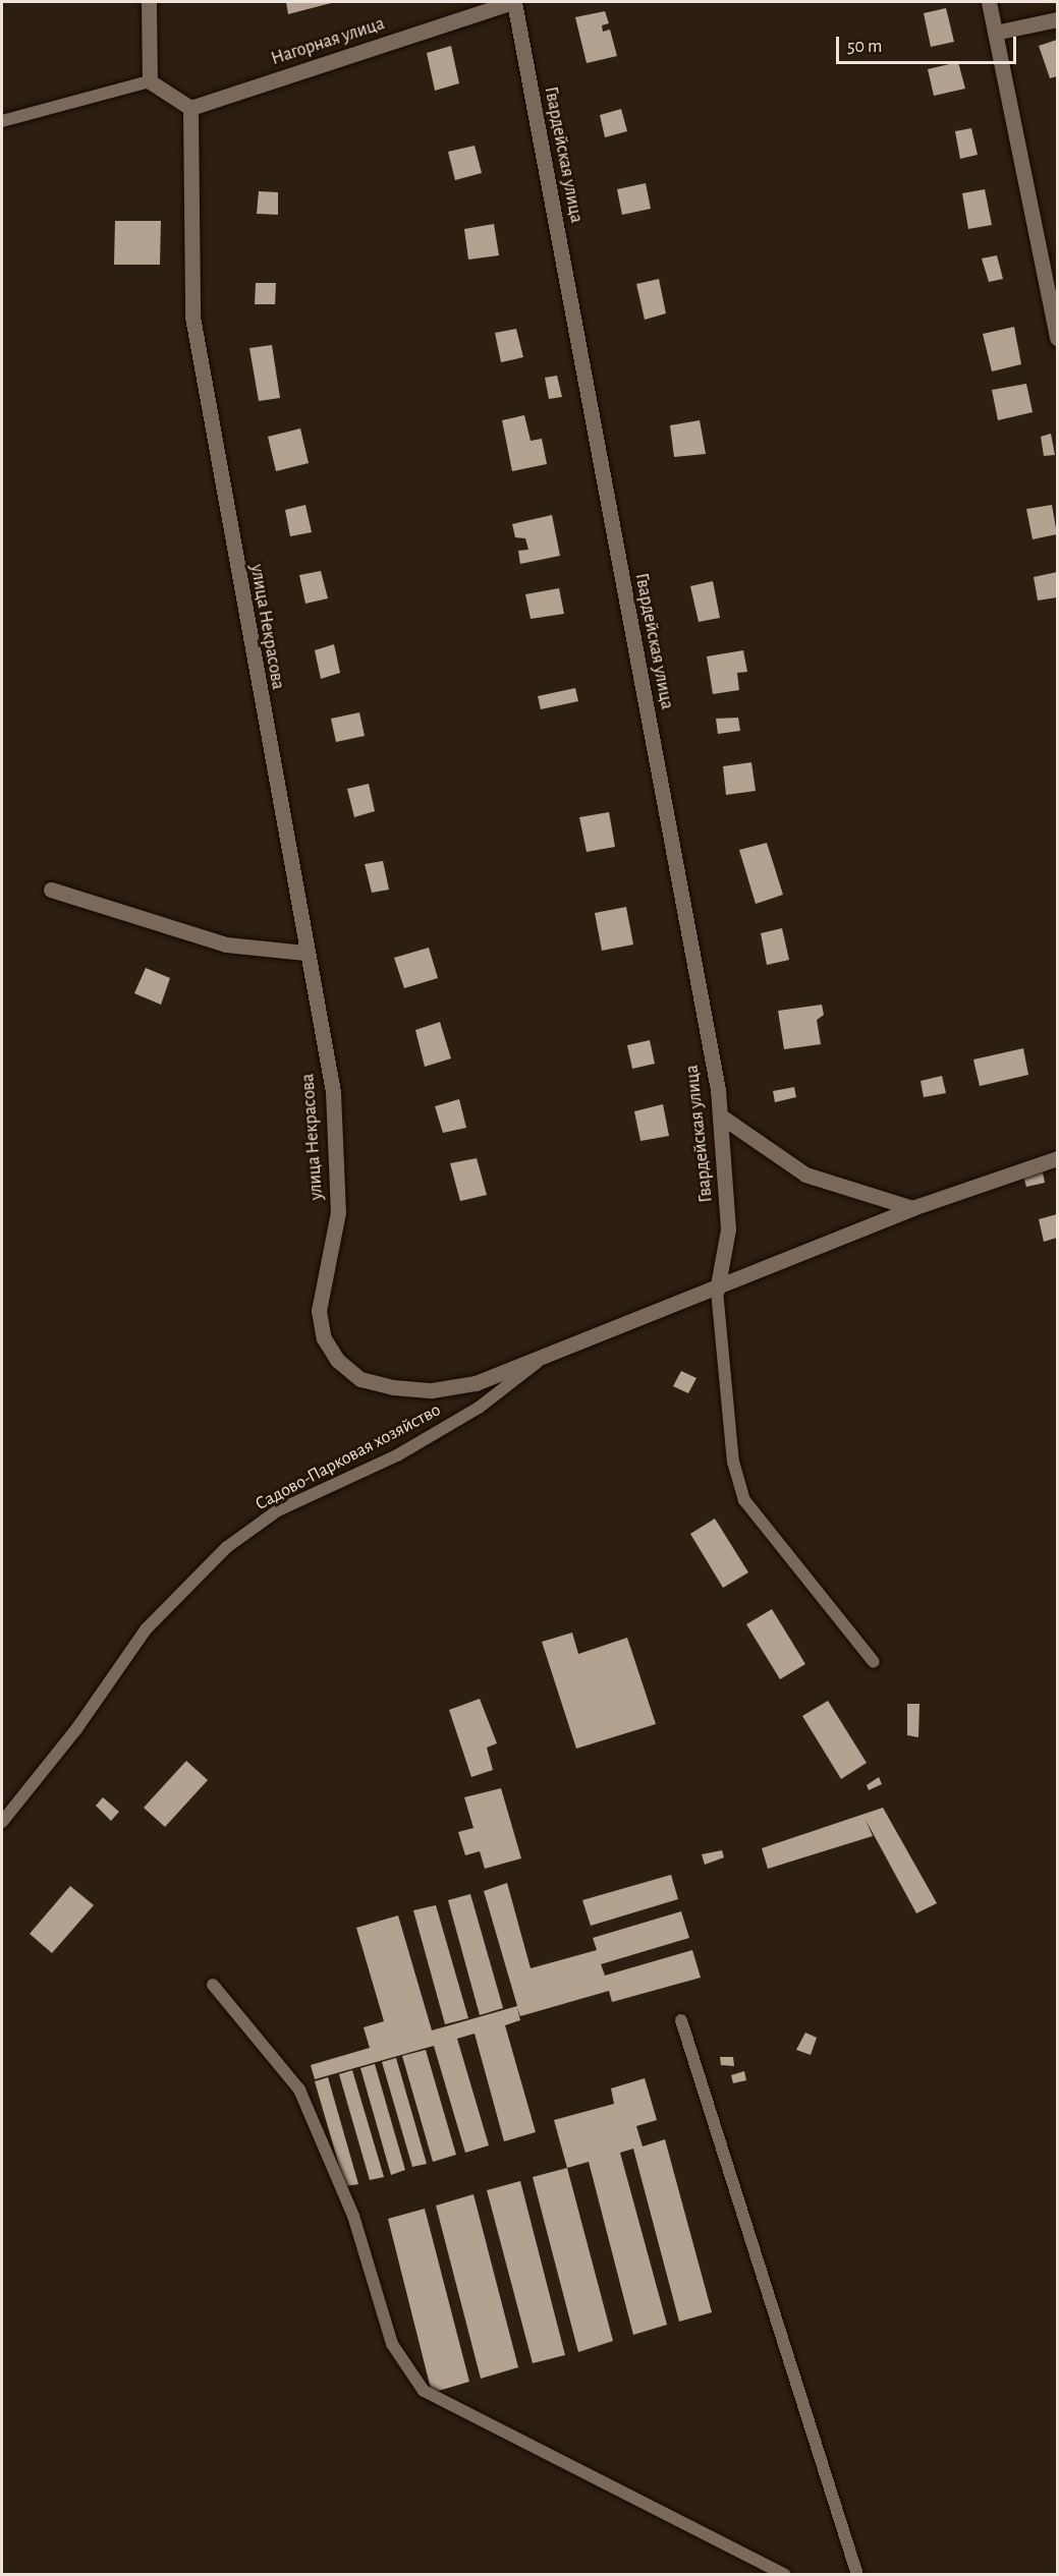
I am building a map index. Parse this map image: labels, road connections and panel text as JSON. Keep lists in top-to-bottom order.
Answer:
{
  "streets": {
    "street": ["Нагорная улица", "Гвардейская улица", "улица Некрасова"],
    "lane": ["Садово-Парковая хозяйство"]
  },
  "crossings": [
    ["Нагорная улица", "Гвардейская улица"],
    ["Нагорная улица", "улица Некрасова"],
    ["Гвардейская улица", "улица Некрасова"],
    ["улица Некрасова", "Садово-Парковая хозяйство"]
  ],
  "scale_bar": "50 m"
}
